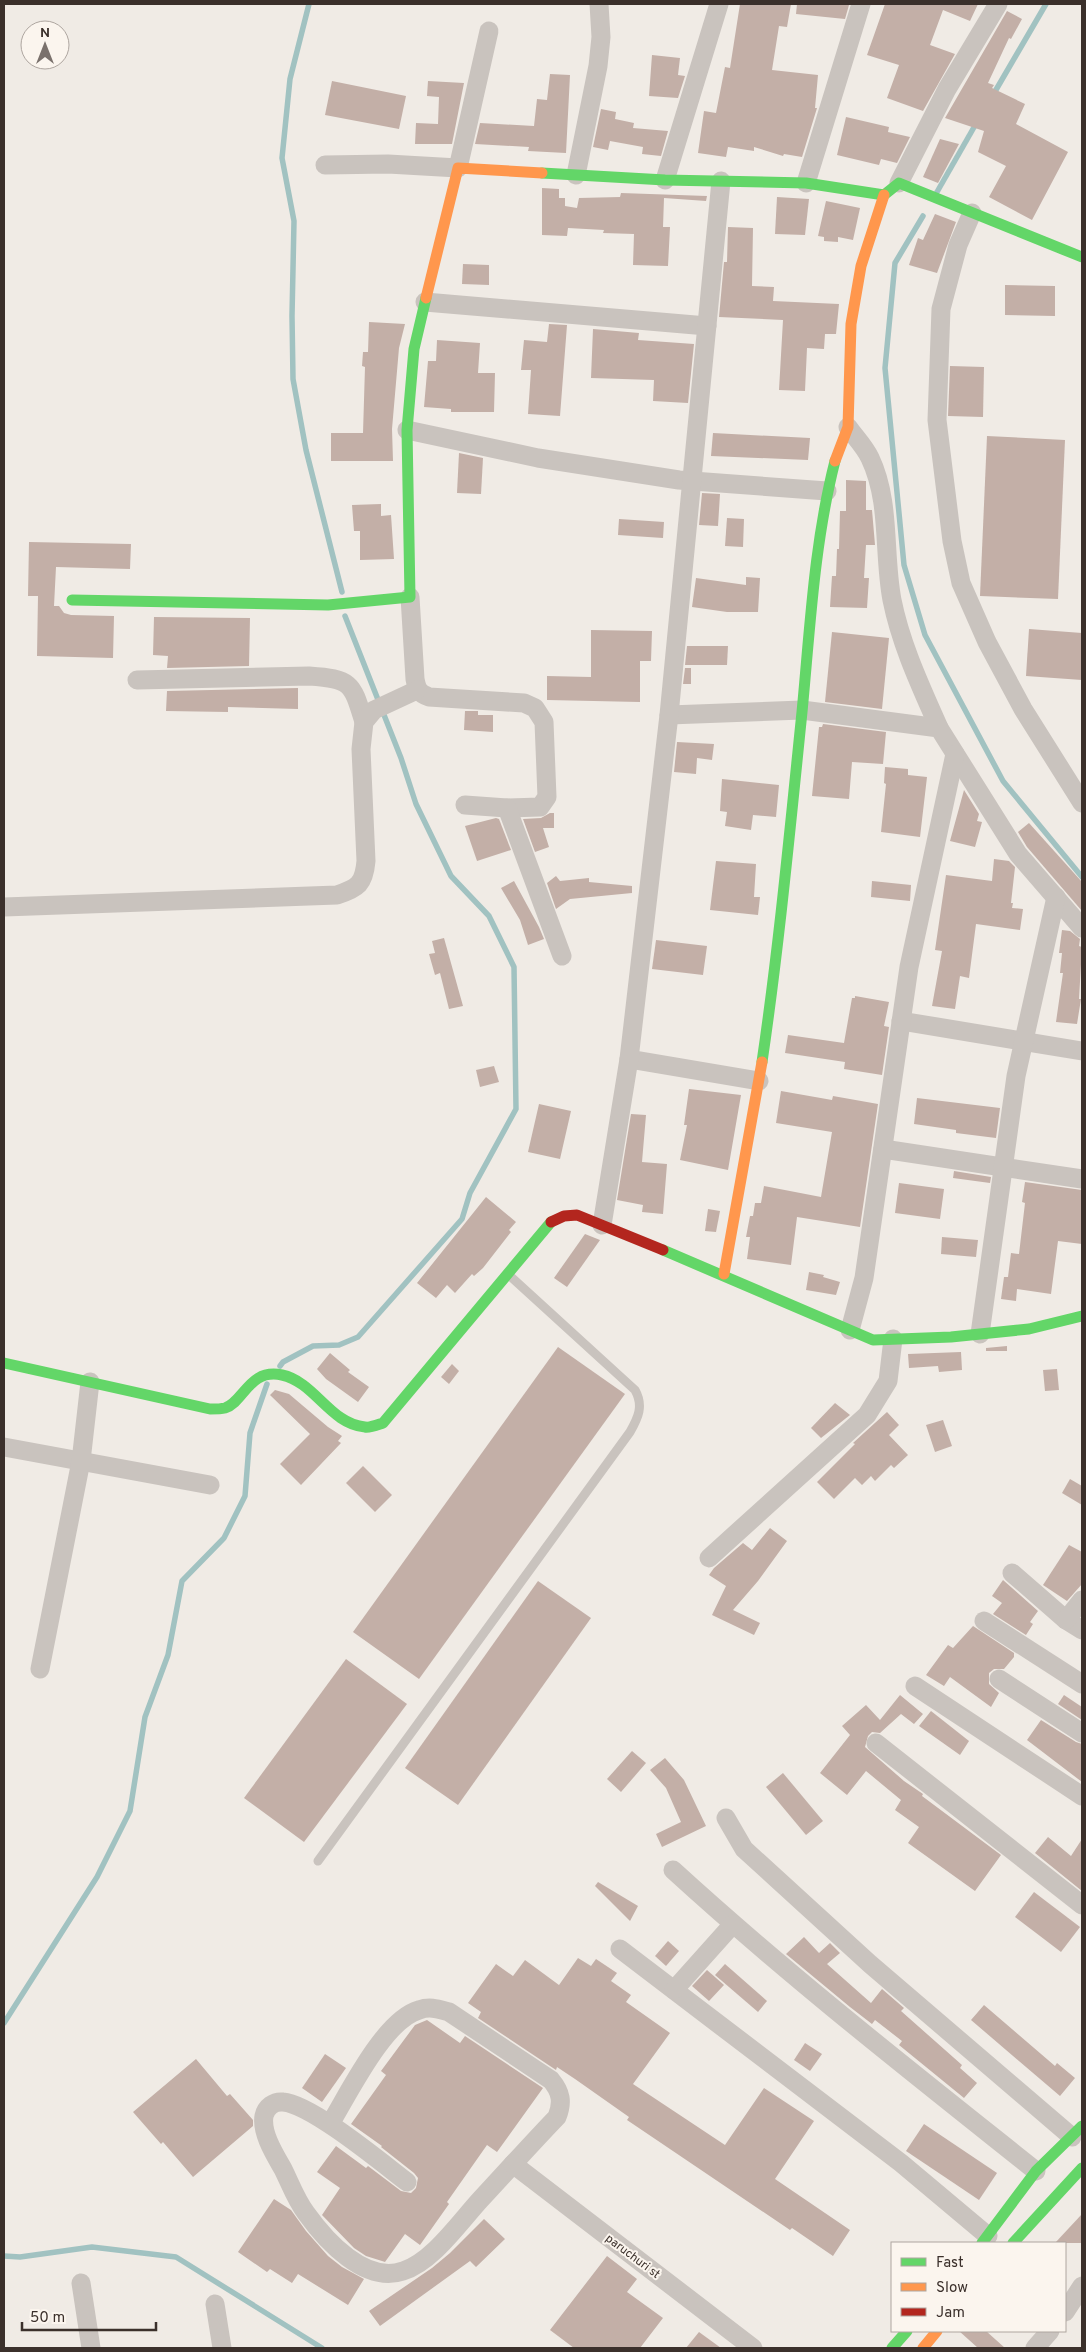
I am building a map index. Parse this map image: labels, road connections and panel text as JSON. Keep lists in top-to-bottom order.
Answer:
{
  "streets": {
    "street": ["paruchuri st"]
  },
  "legend": ["Fast", "Slow", "Jam"],
  "scale_bar": "50 m",
  "north": "top"
}
